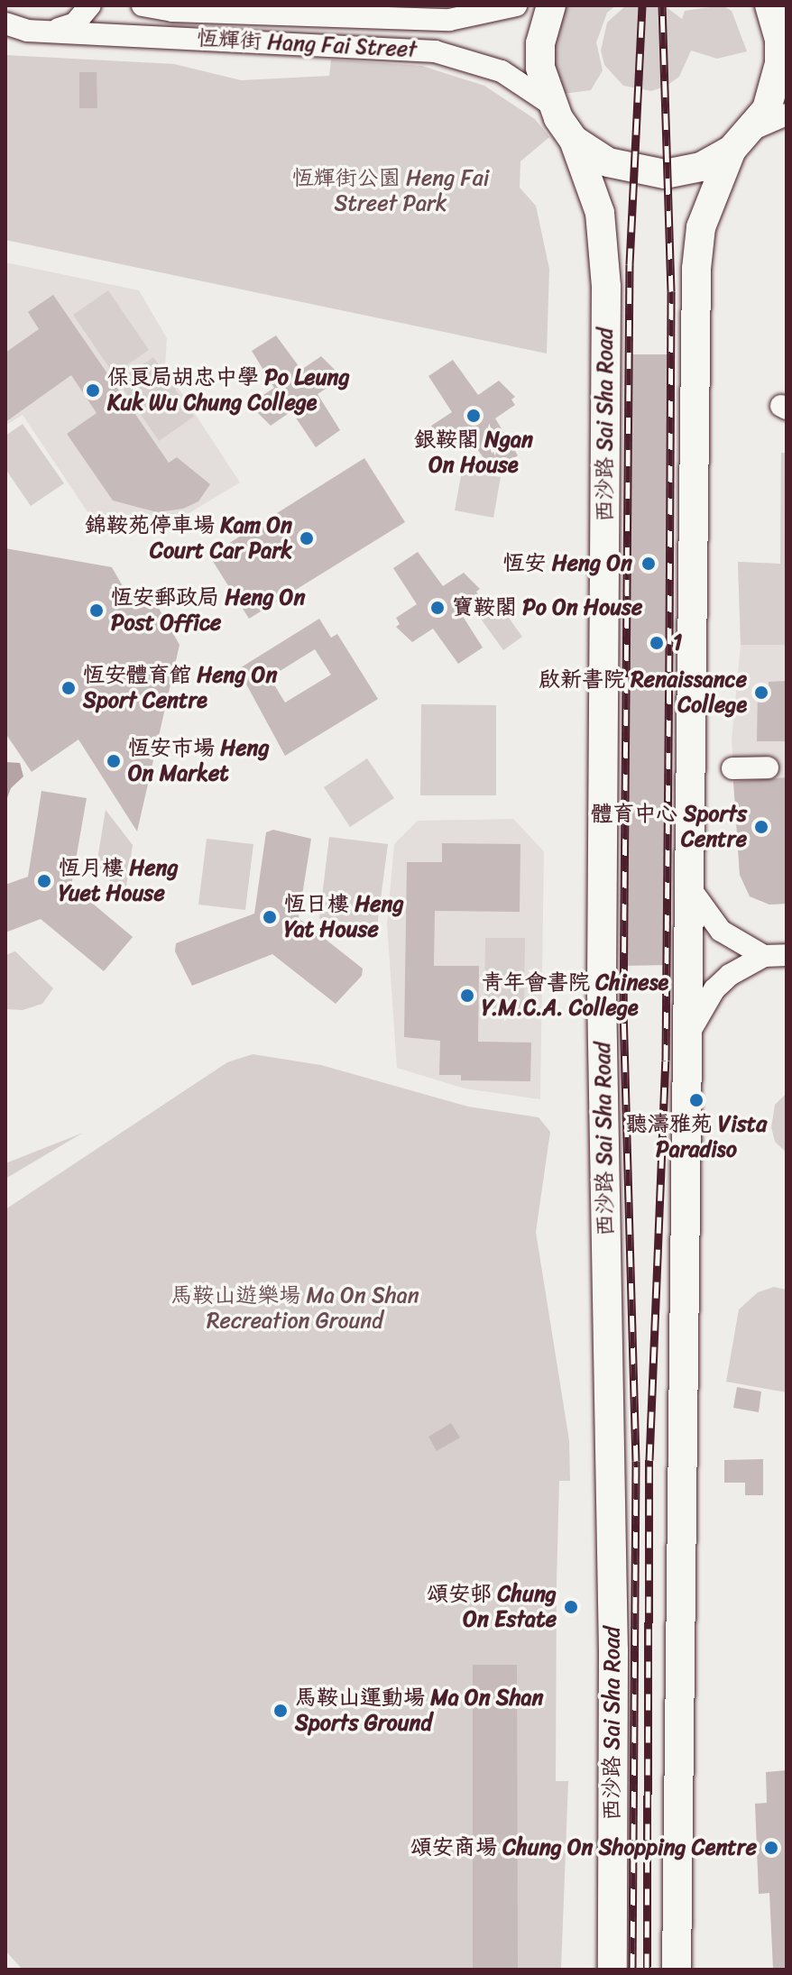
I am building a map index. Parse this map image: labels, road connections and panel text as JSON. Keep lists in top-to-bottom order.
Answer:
{
  "streets": {
    "main road": ["西沙路 Sai Sha Road"],
    "street": ["恆輝街 Hang Fai Street"]
  },
  "parks": ["恆輝街公園 Heng Fai Street Park", "馬鞍山遊樂場 Ma On Shan Recreation Ground"],
  "places": [
    "保良局胡忠中學 Po Leung Kuk Wu Chung College",
    "銀鞍閣 Ngan On House",
    "錦鞍苑停車場 Kam On Court Car Park",
    "恆安 Heng On",
    "寶鞍閣 Po On House",
    "恆安郵政局 Heng On Post Office",
    "1",
    "恆安體育館 Heng On Sport Centre",
    "啟新書院 Renaissance College",
    "恆安市場 Heng On Market",
    "體育中心 Sports Centre",
    "恆月樓 Heng Yuet House",
    "恆日樓 Heng Yat House",
    "青年會書院 Chinese Y.M.C.A. College",
    "聽濤雅苑 Vista Paradiso",
    "頌安邨 Chung On Estate",
    "馬鞍山運動場 Ma On Shan Sports Ground",
    "頌安商場 Chung On Shopping Centre"
  ]
}
